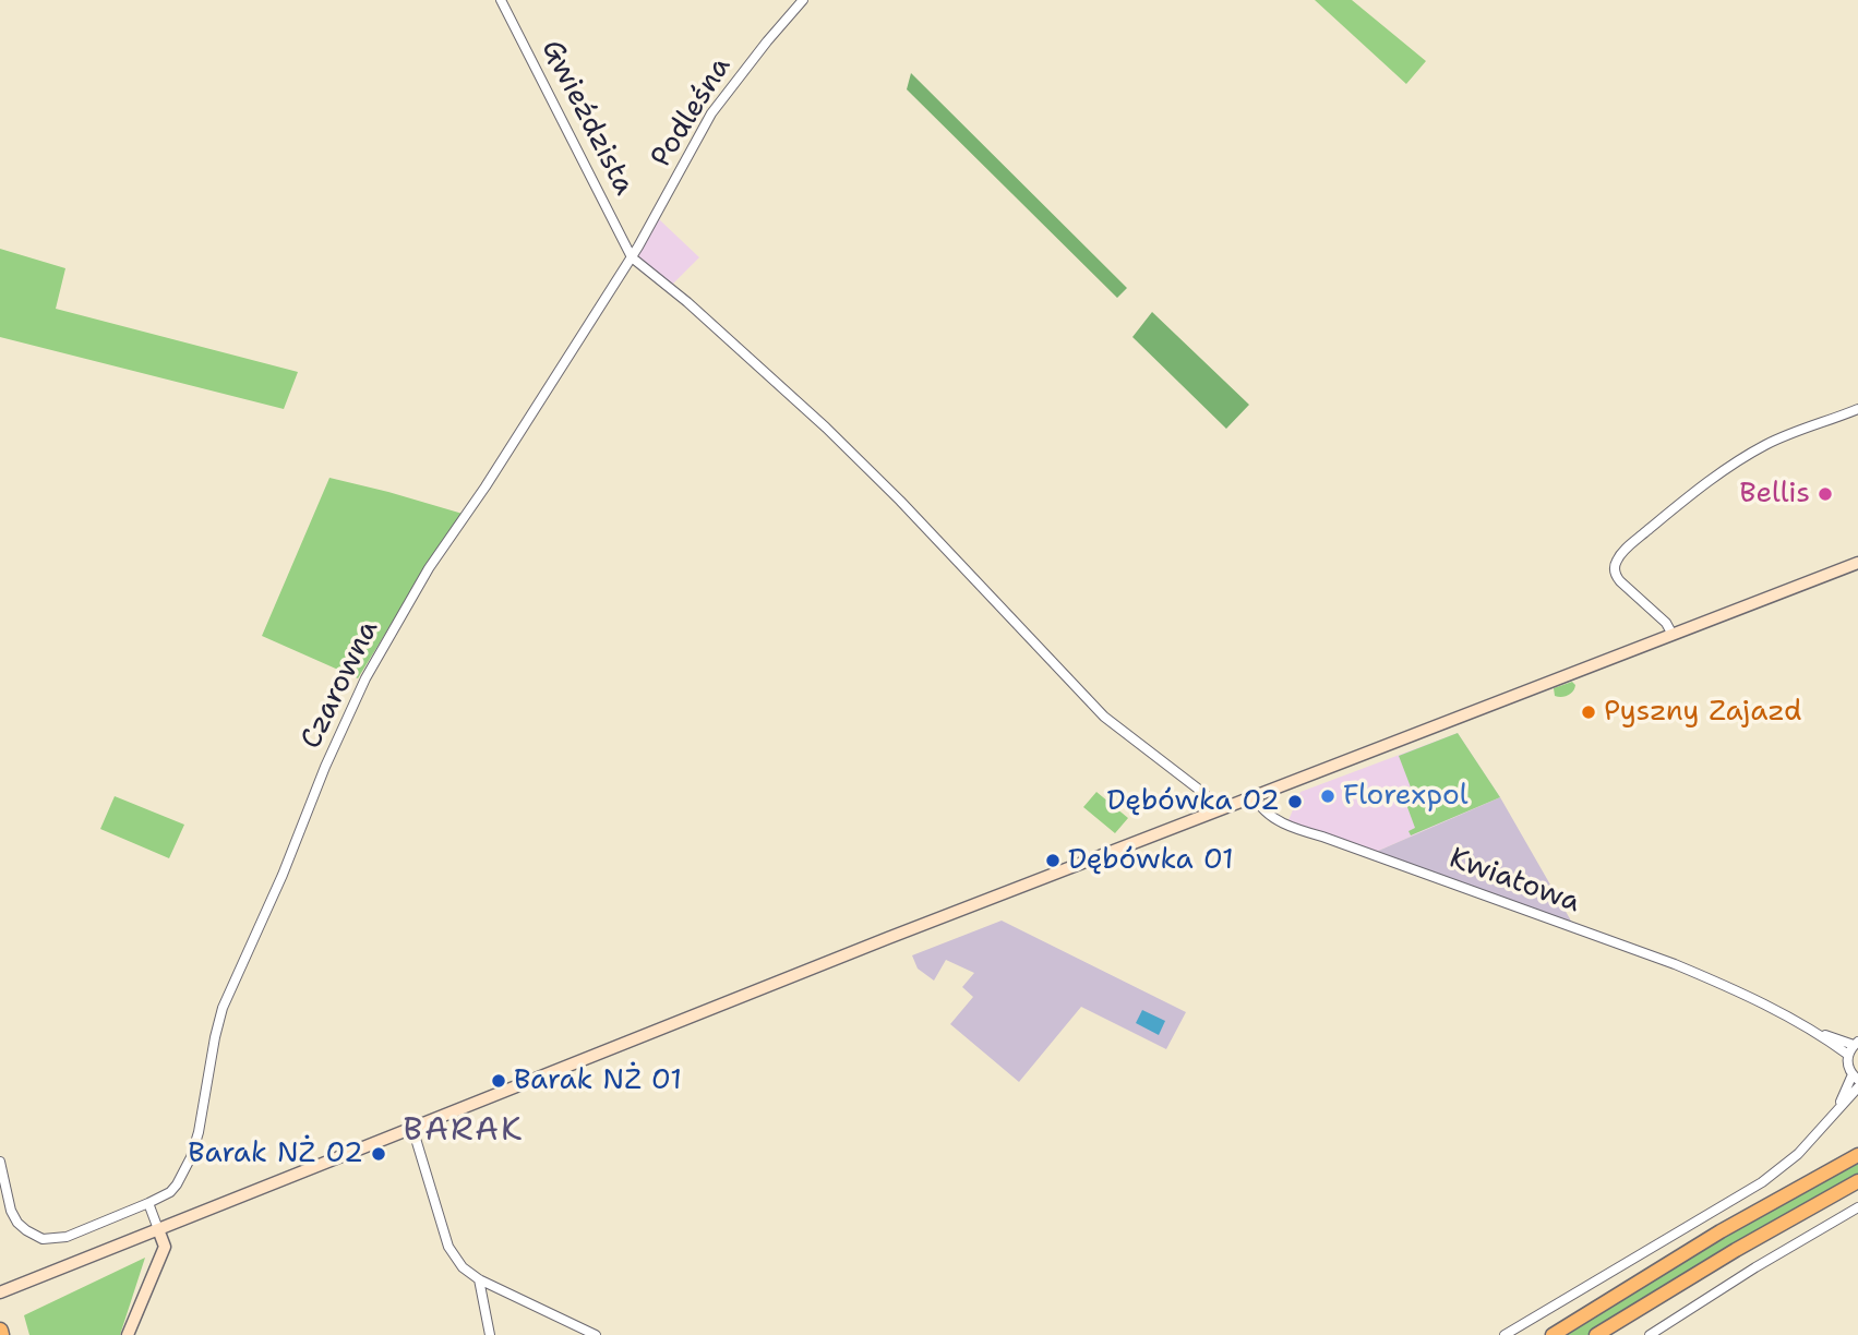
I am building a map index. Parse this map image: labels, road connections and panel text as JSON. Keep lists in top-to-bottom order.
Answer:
{
  "streets": {
    "street": [
      "Podleśna",
      "Gwieździsta",
      "Czarowna",
      "Kwiatowa"
    ]
  },
  "crossings": [
    ["Podleśna", "Gwieździsta"],
    ["Podleśna", "Czarowna"],
    ["Gwieździsta", "Czarowna"]
  ],
  "districts": ["BARAK"],
  "places": [
    "Bellis",
    "Pyszny Zajazd",
    "Florexpol",
    "Dębówka 02",
    "Dębówka 01",
    "Barak NŻ 01",
    "Barak NŻ 02"
  ]
}
